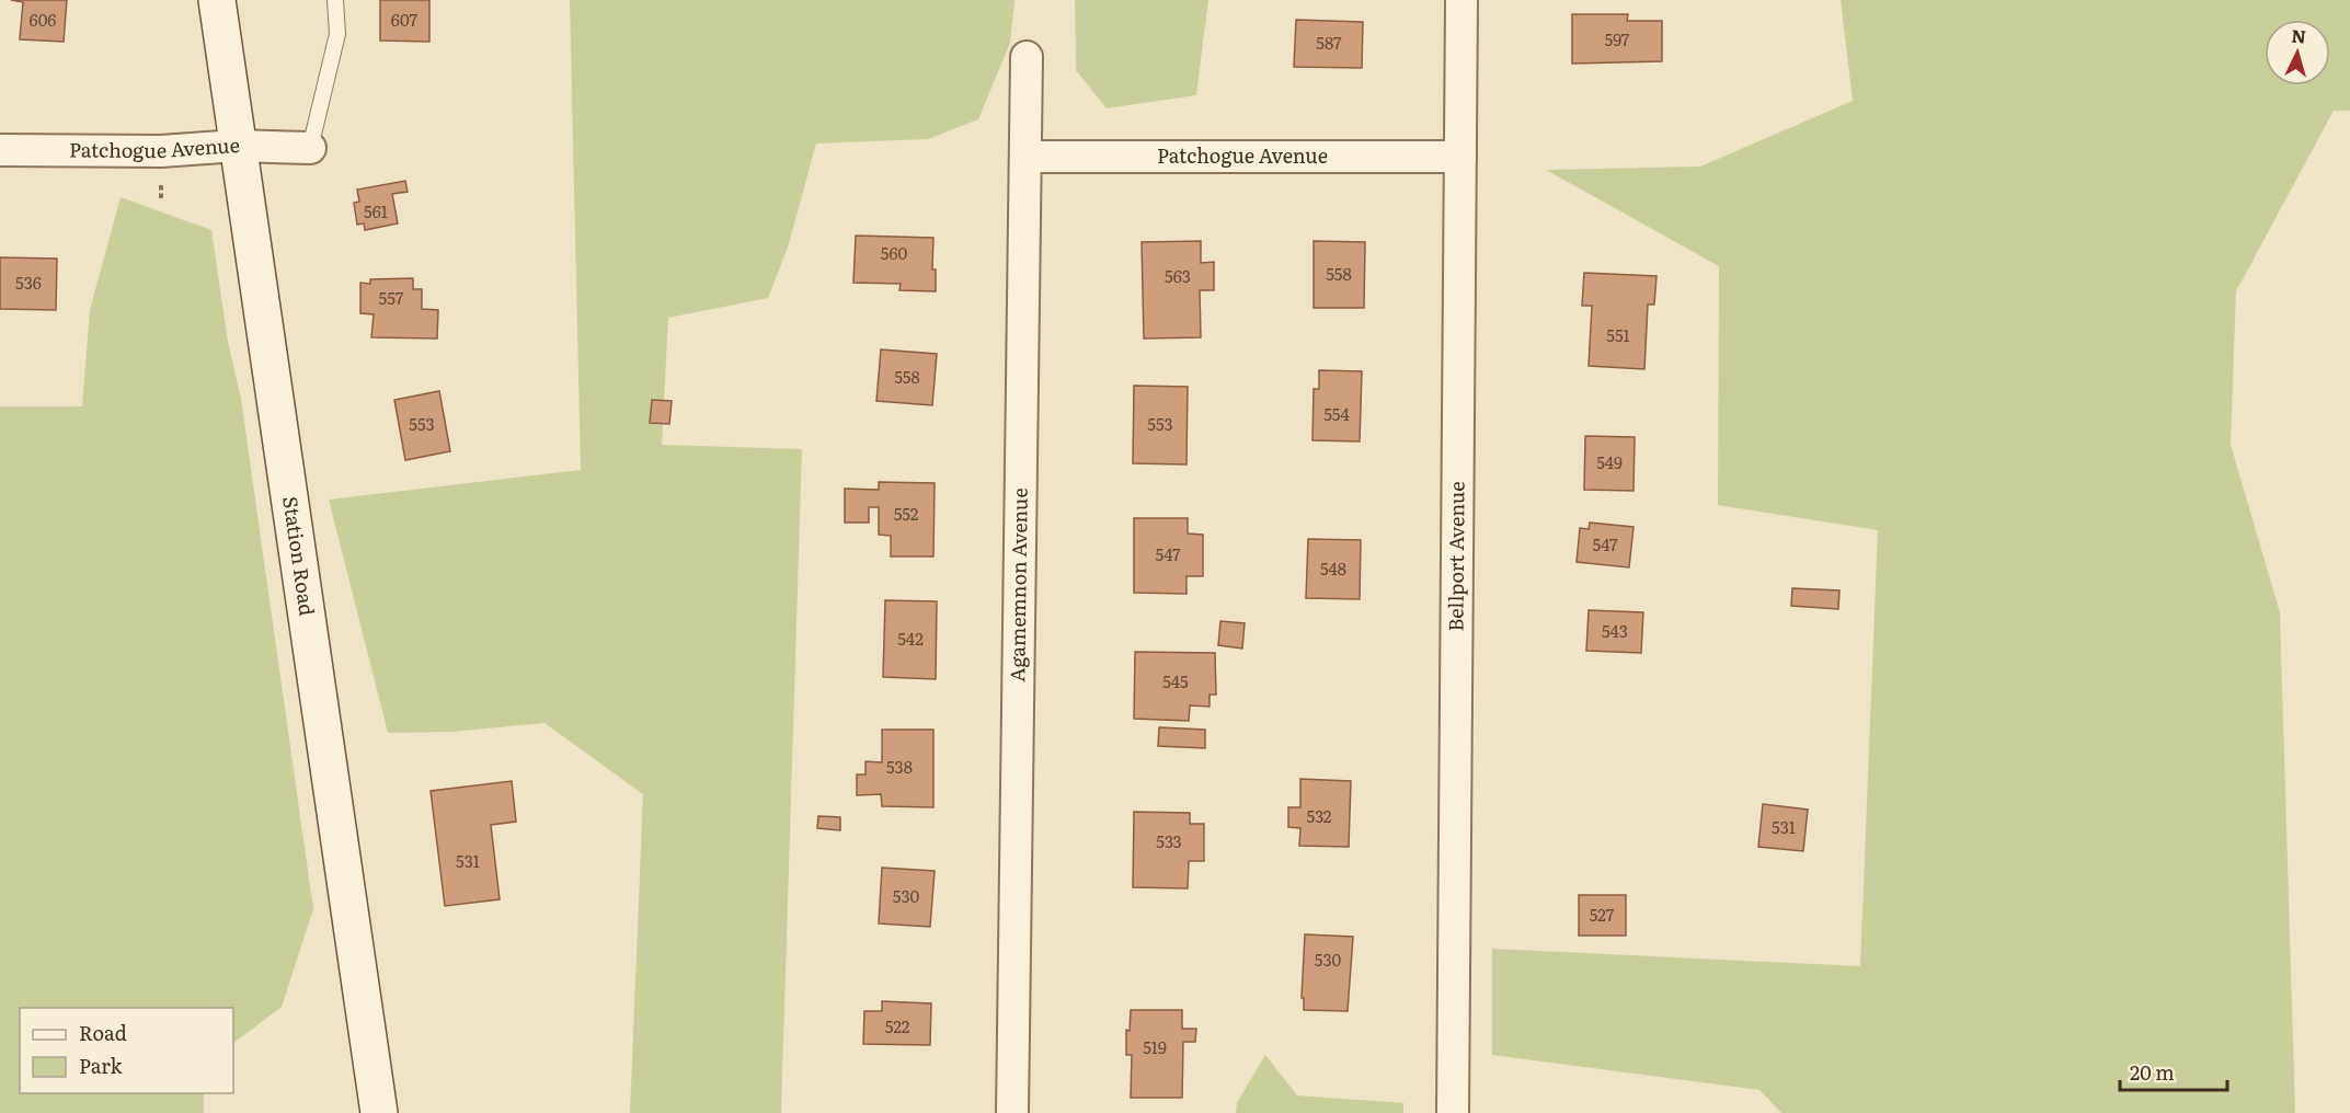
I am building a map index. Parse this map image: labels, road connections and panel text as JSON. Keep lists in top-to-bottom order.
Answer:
{
  "streets": {
    "main road": ["Station Road"],
    "street": ["Patchogue Avenue", "Bellport Avenue", "Agamemnon Avenue"]
  },
  "crossings": [
    ["Patchogue Avenue", "Station Road"],
    ["Patchogue Avenue", "Bellport Avenue"],
    ["Patchogue Avenue", "Agamemnon Avenue"]
  ],
  "house_numbers": [
    "606",
    "607",
    "597",
    "587",
    "561",
    "560",
    "558",
    "563",
    "536",
    "557",
    "551",
    "558",
    "554",
    "553",
    "553",
    "549",
    "552",
    "547",
    "547",
    "548",
    "543",
    "542",
    "545",
    "538",
    "532",
    "531",
    "533",
    "531",
    "530",
    "527",
    "530",
    "522",
    "519"
  ],
  "legend": ["Road", "Park"],
  "scale_bar": "20 m",
  "north": "top"
}
